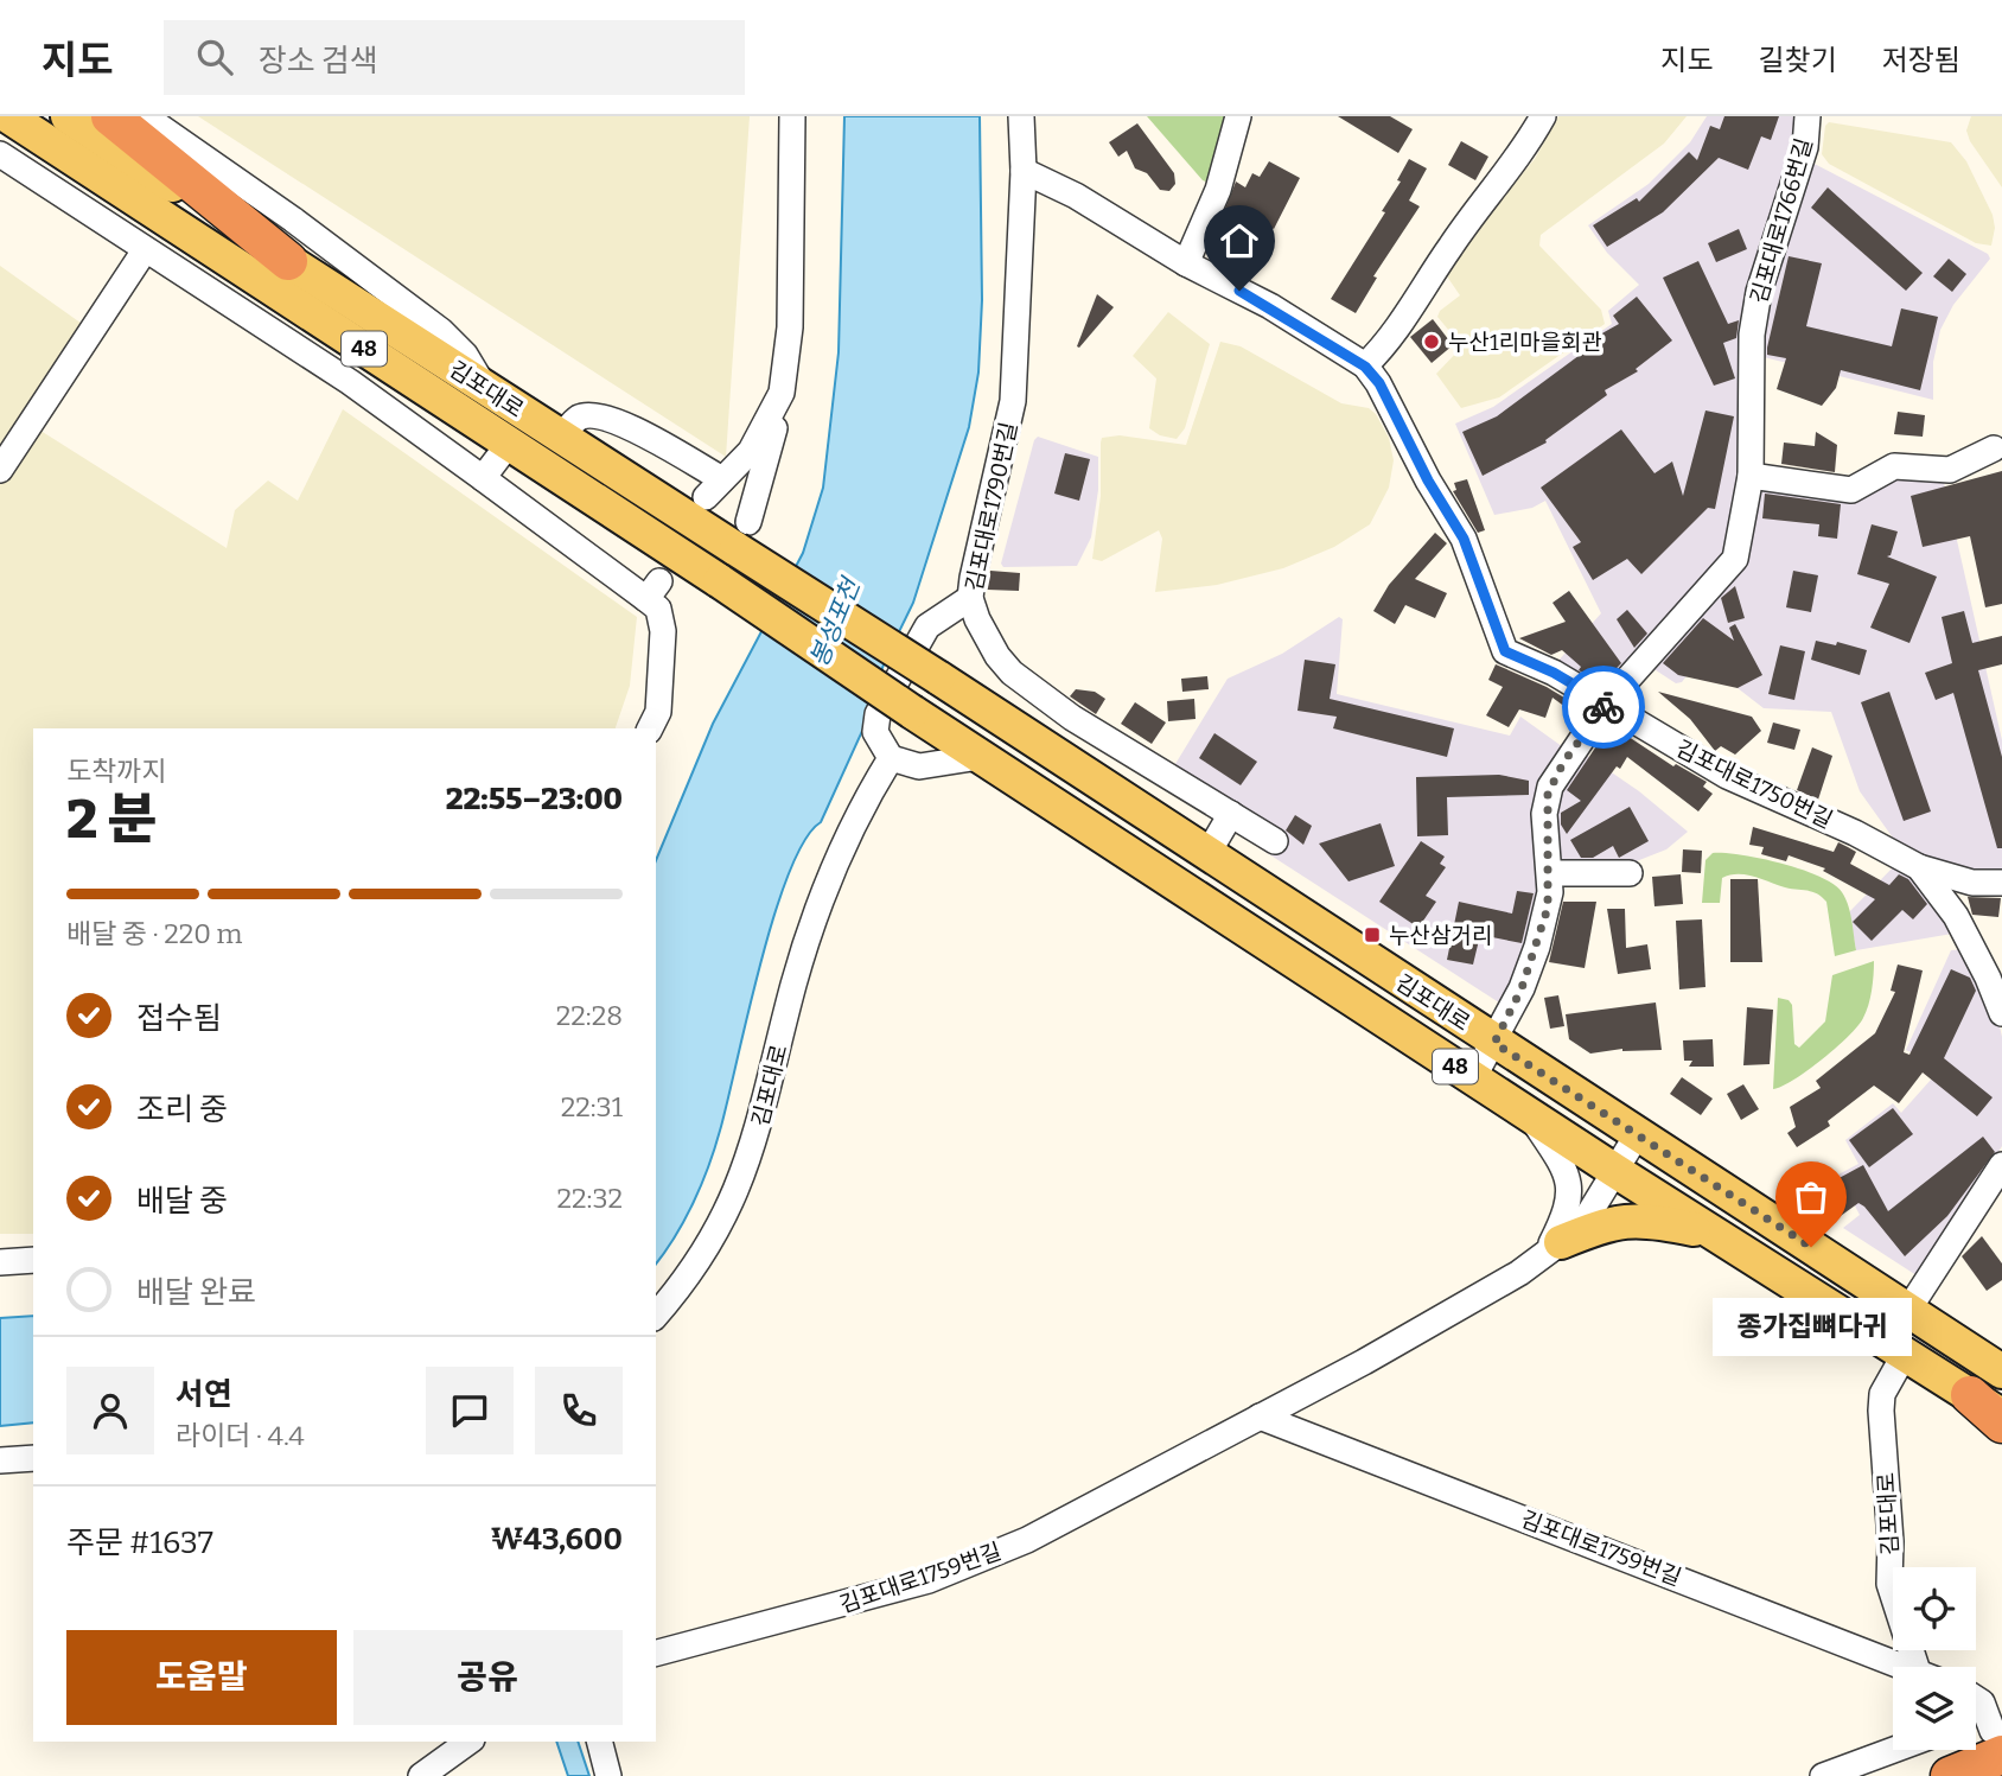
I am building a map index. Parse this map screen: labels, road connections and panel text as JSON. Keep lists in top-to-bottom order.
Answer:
{
  "streets": {
    "main road": ["48", "김포대로"],
    "street": [
      "김포대로1766번길",
      "김포대로1790번길",
      "김포대로1750번길",
      "김포대로1759번길"
    ]
  },
  "crossings": [
    ["김포대로1766번길", "김포대로"],
    ["김포대로1766번길", "김포대로1750번길"],
    ["김포대로", "김포대로1759번길"],
    ["김포대로1790번길", "김포대로1750번길"]
  ],
  "water": ["봉성포천"],
  "places": {
    "other": ["누산1리마을회관", "종가집뼈다귀"],
    "transit": ["누산삼거리"]
  },
  "page": {
    "header": "지도",
    "search": "장소 검색",
    "nav": ["지도", "길찾기", "저장됨"],
    "heading": ["2 분", "도착까지", "22:55–23:00"],
    "panel": [
      "서연",
      "라이더 · 4.4",
      "주문 #1637",
      "₩43,600"
    ],
    "bar": "배달 중 · 220 m",
    "list": [
      ["접수됨", "22:28"],
      ["조리 중", "22:31"],
      ["배달 중", "22:32"],
      "배달 완료"
    ],
    "bubble": "종가집뼈다귀",
    "buttons": ["도움말", "공유"]
  }
}
